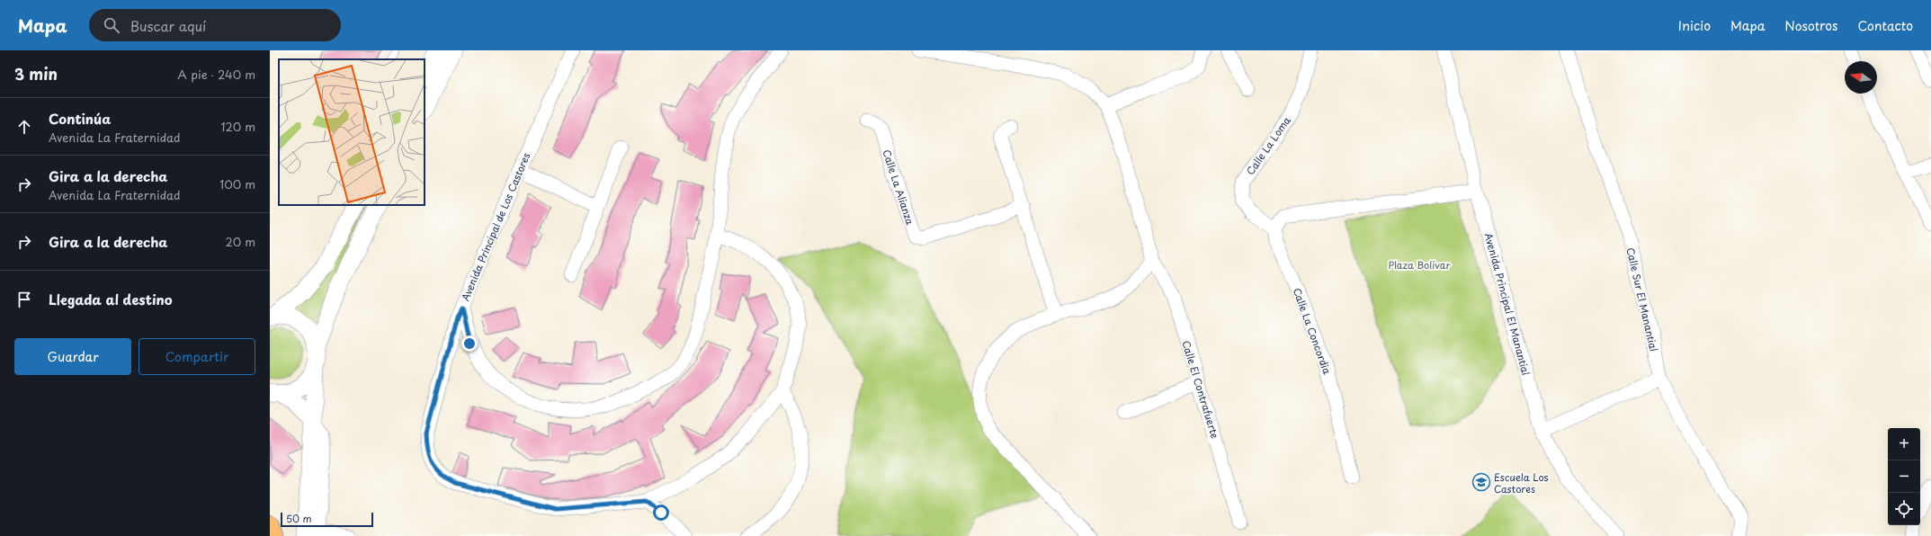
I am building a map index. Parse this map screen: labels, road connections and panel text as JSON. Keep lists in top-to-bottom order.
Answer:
{
  "streets": {
    "street": [
      "Calle La Loma",
      "Calle La Alianza",
      "Avenida Principal de Los Castores",
      "Calle Sur El Manantial",
      "Avenida Principal El Manantial",
      "Calle La Concordia",
      "Calle El Contrafuerte"
    ]
  },
  "crossings": [
    ["Calle La Loma", "Calle La Concordia"]
  ],
  "parks": ["Plaza Bolívar"],
  "places": {
    "school or university": ["Escuela Los Castores"]
  },
  "scale_bar": "50 m",
  "north": "left",
  "page": {
    "header": "Mapa",
    "search": "Buscar aquí",
    "nav": [
      "Inicio",
      "Mapa",
      "Nosotros",
      "Contacto"
    ],
    "heading": ["3 min", "A pie · 240 m"],
    "list": [
      ["Continúa", "Avenida La Fraternidad", "120 m"],
      ["Gira a la derecha", "Avenida La Fraternidad", "100 m"],
      ["Gira a la derecha", "20 m"],
      "Llegada al destino"
    ],
    "buttons": ["Guardar", "Compartir"],
    "map_buttons": ["+", "−"],
    "scale": "50 m"
  }
}
